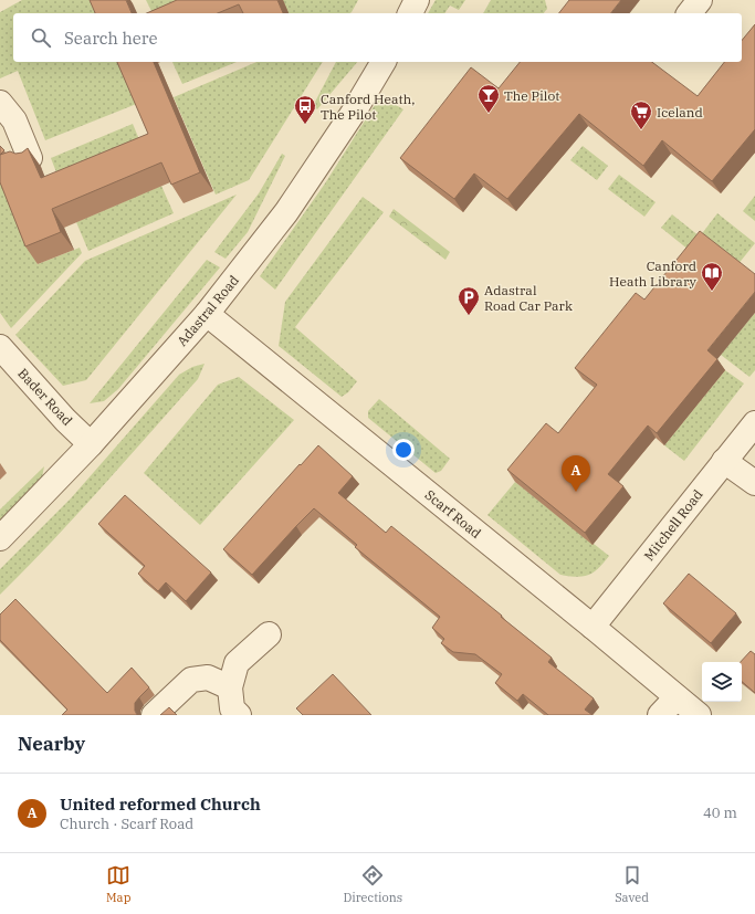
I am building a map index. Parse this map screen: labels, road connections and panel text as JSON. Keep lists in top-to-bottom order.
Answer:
{
  "streets": {
    "street": [
      "Adastral Road",
      "Bader Road",
      "Scarf Road",
      "Mitchell Road"
    ]
  },
  "crossings": [
    ["Adastral Road", "Bader Road"],
    ["Adastral Road", "Scarf Road"],
    ["Scarf Road", "Mitchell Road"]
  ],
  "places": {
    "bar": ["The Pilot"],
    "bus stop": ["Canford Heath, The Pilot"],
    "supermarket": ["Iceland"],
    "library": ["Canford Heath Library"],
    "parking": ["Adastral Road Car Park"]
  },
  "page": {
    "search": "Search here",
    "pins": "A",
    "heading": "Nearby",
    "list": [
      {
        "mark": "A",
        "name": "United reformed Church",
        "note": "Church · Scarf Road",
        "value": "40 m"
      }
    ],
    "nav": ["Map", "Directions", "Saved"]
  }
}
